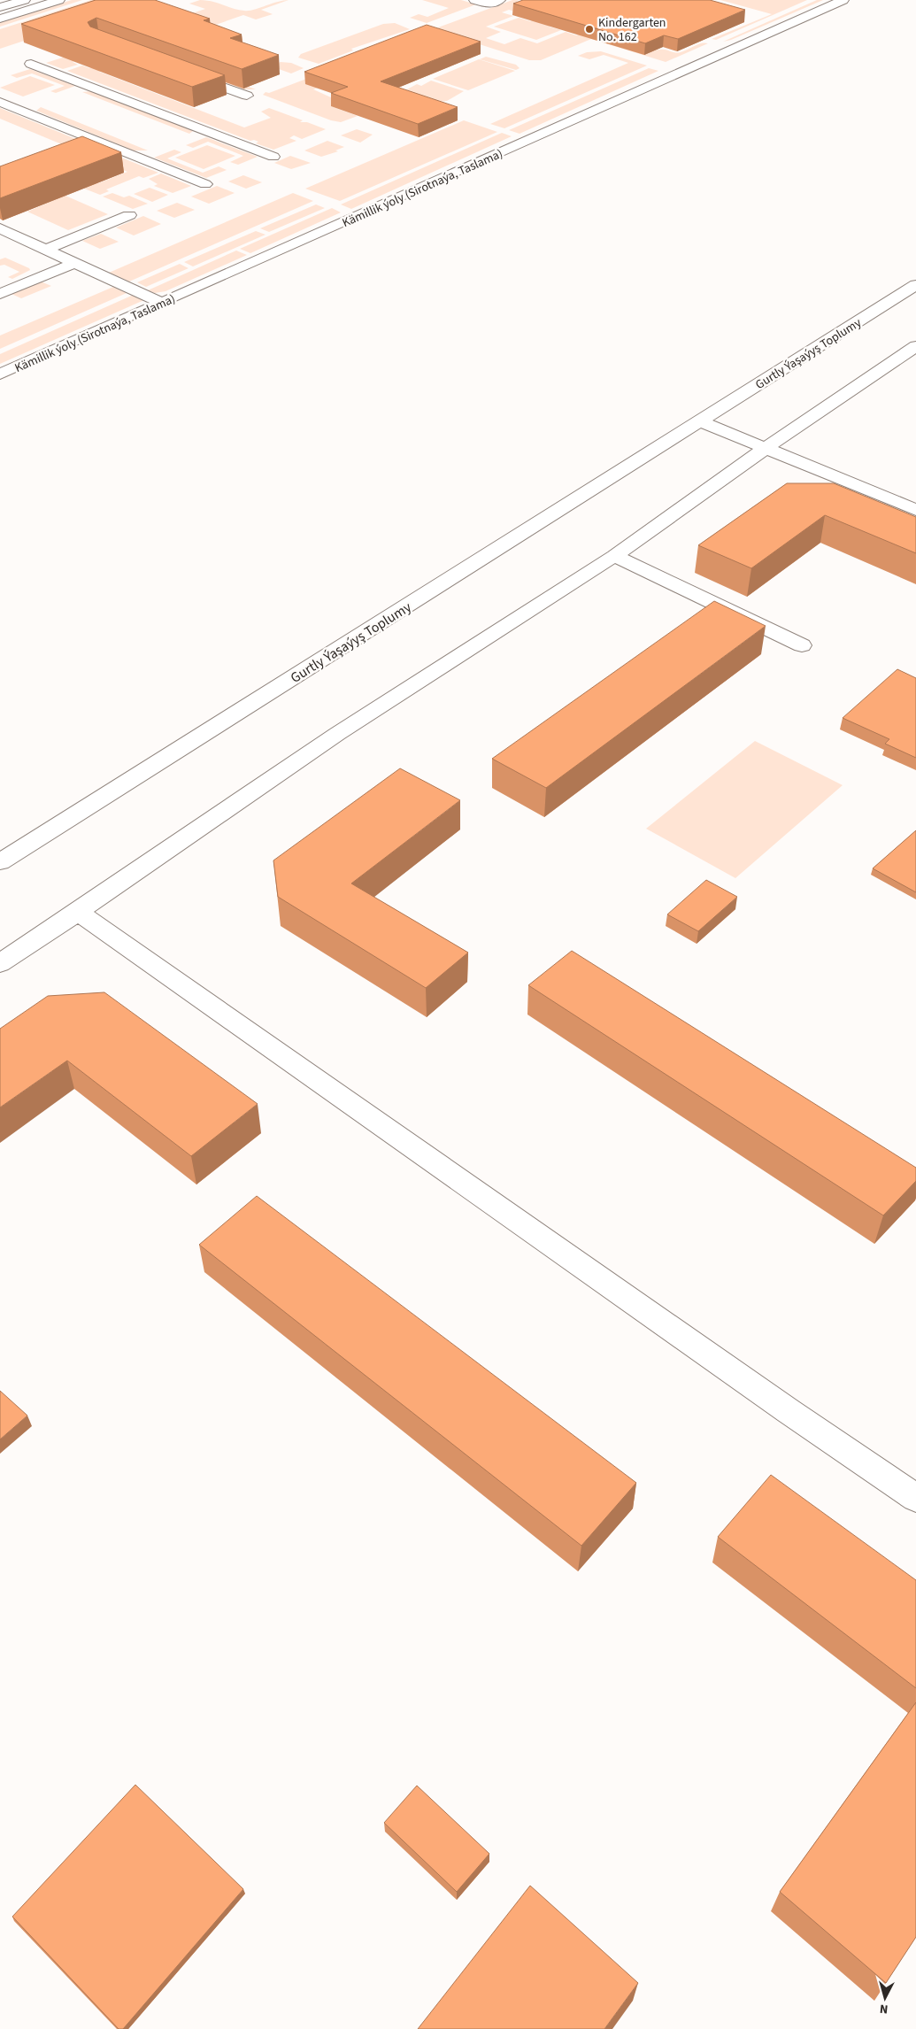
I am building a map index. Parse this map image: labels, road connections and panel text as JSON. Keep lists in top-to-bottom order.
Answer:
{
  "streets": {
    "street": ["Kämillik ýoly (Sirotnaýa, Taslama)", "Gurtly Ýaşaýyş Toplumy"]
  },
  "places": ["Kindergarten No. 162"],
  "north": "bottom"
}
